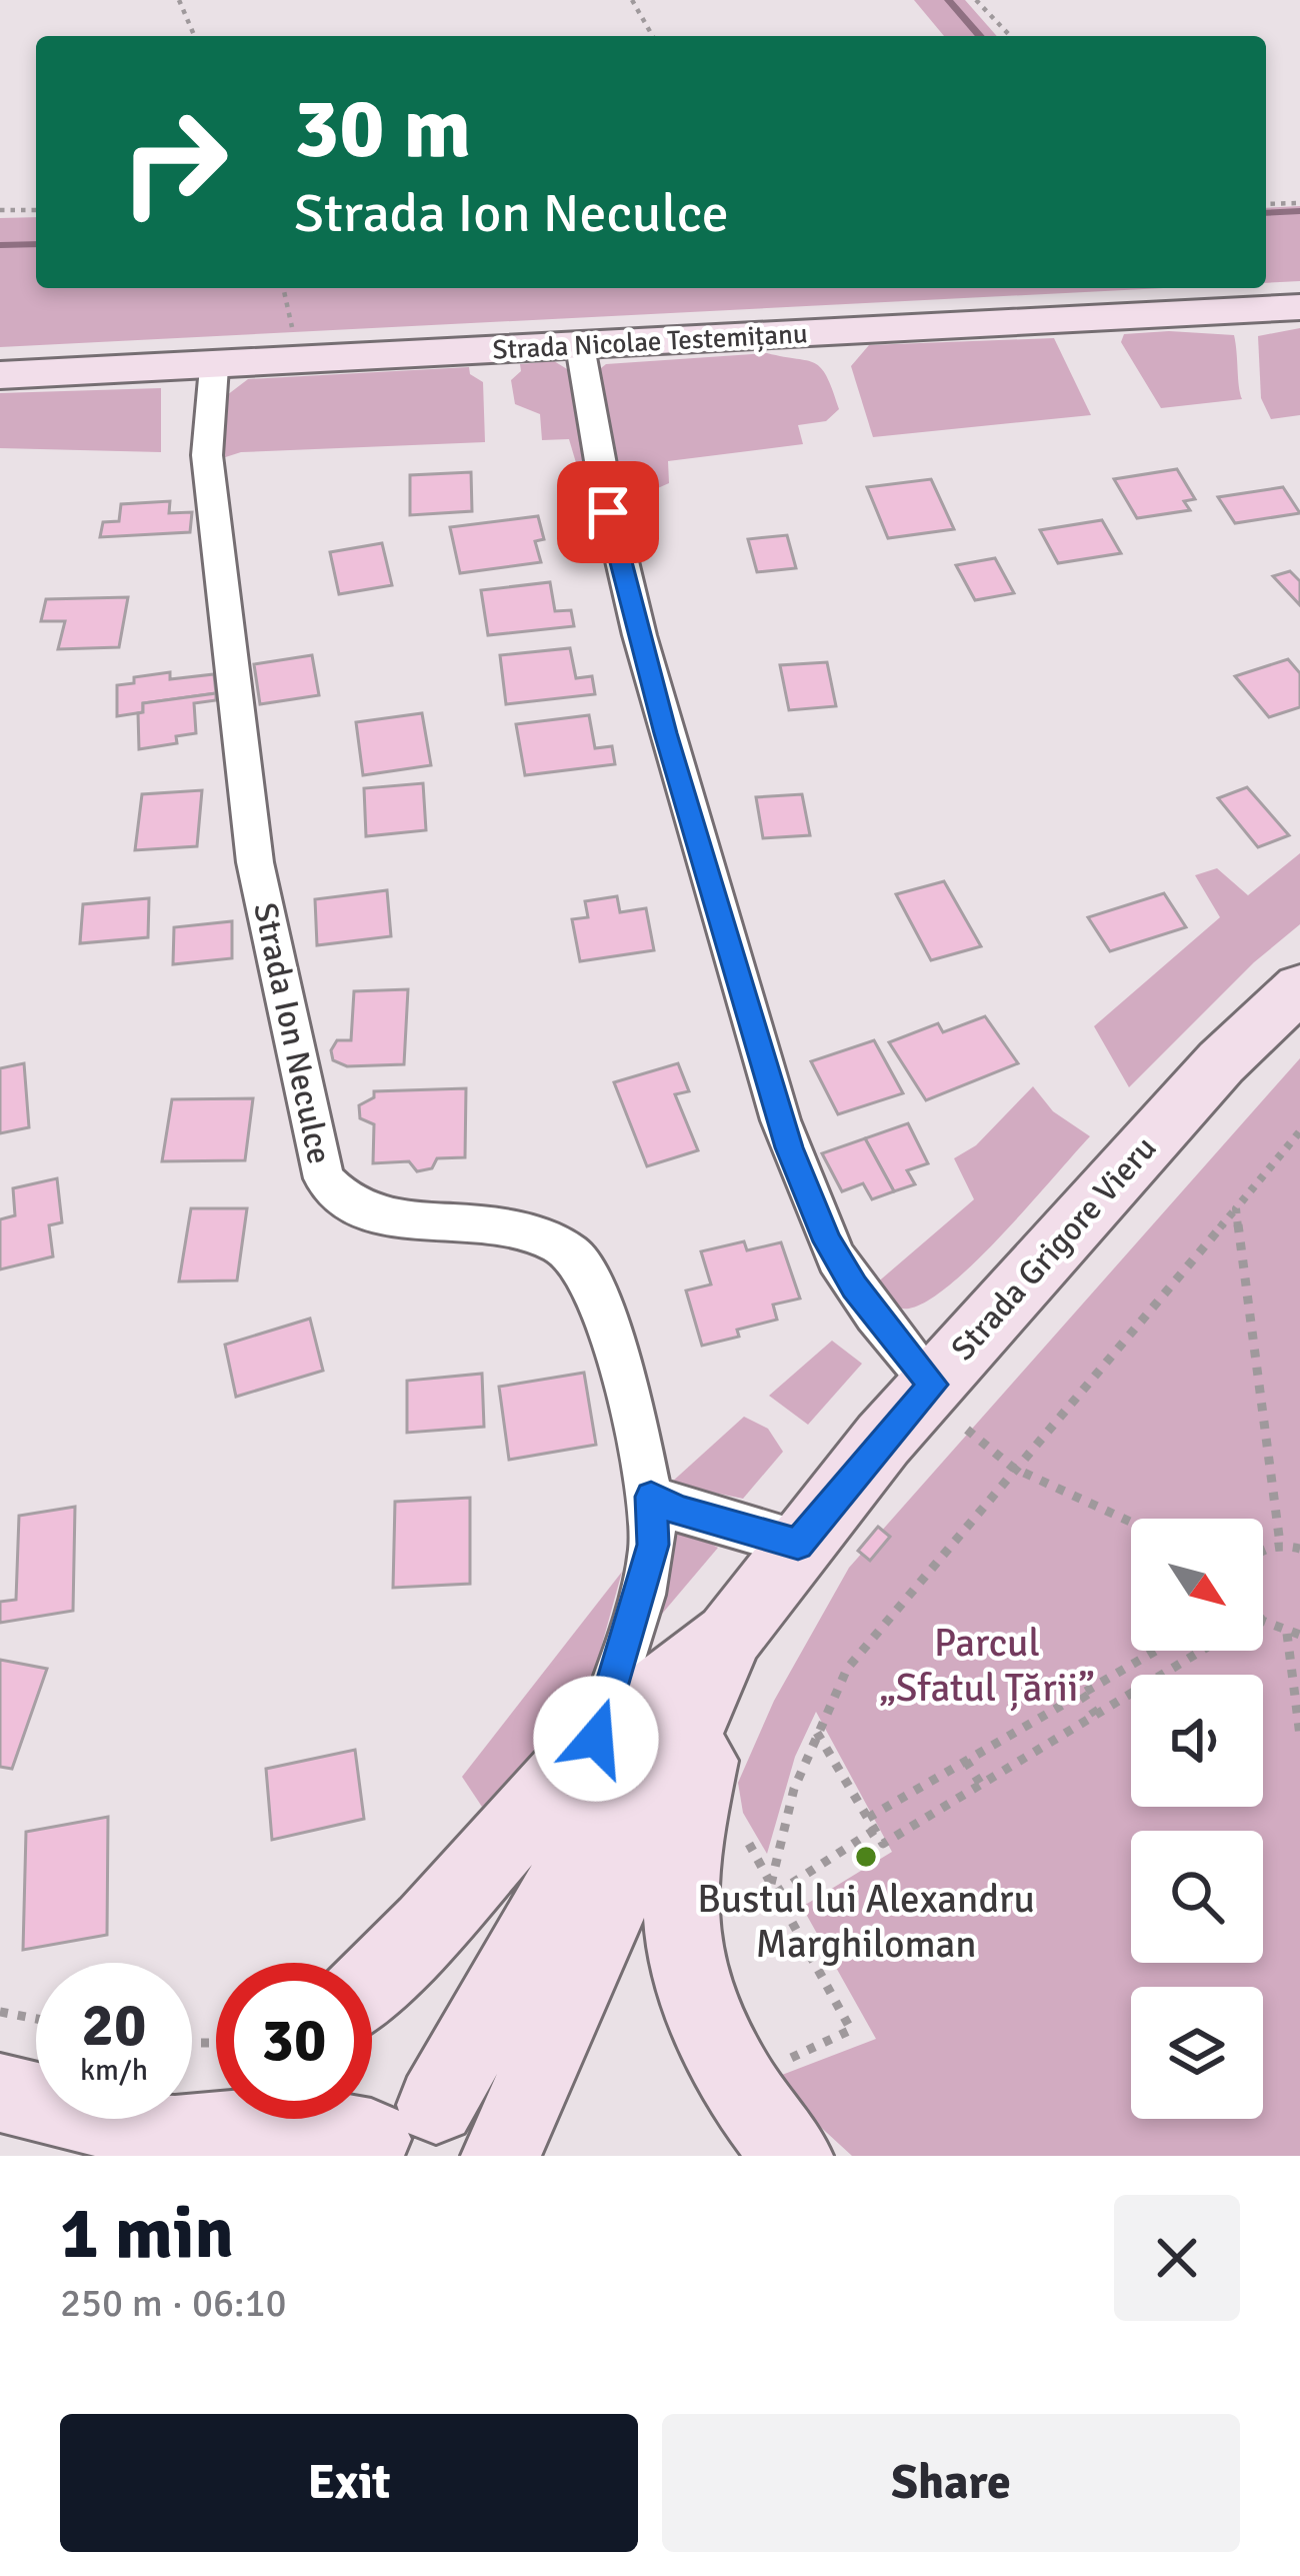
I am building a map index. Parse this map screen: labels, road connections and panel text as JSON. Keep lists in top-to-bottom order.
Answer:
{
  "streets": {
    "street": ["Strada Nicolae Testemițanu", "Strada Ion Neculce", "Strada Grigore Vieru"]
  },
  "crossings": [
    ["Strada Nicolae Testemițanu", "Strada Ion Neculce"]
  ],
  "parks": ["Parcul „Sfatul Țării”"],
  "places": ["Bustul lui Alexandru Marghiloman"],
  "north": "bottom right",
  "page": {
    "turn": ["30 m", "Strada Ion Neculce"],
    "speed": "20 km/h",
    "limit": "30",
    "heading": ["1 min", "250 m · 06:10"],
    "buttons": ["Exit", "Share"]
  }
}
